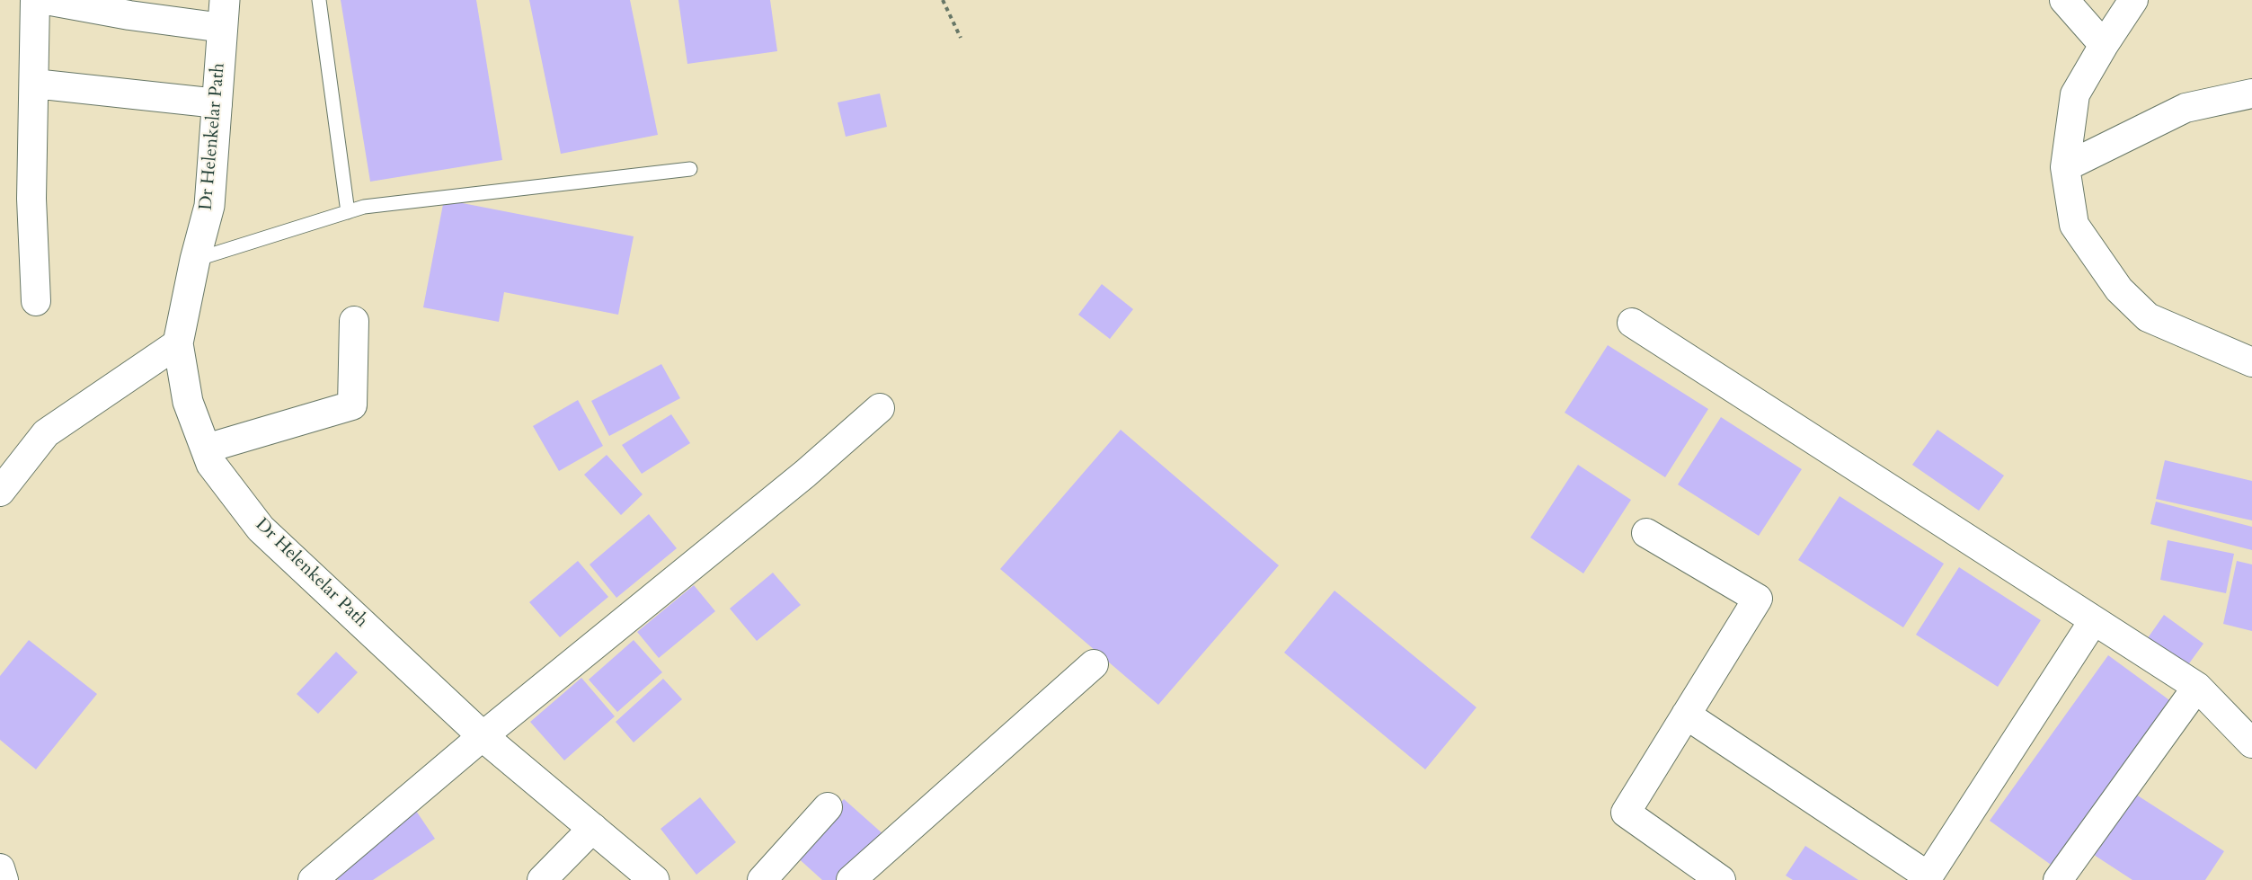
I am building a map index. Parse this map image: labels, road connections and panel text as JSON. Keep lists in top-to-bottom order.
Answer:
{
  "streets": {
    "street": ["Dr Helenkelar Path"]
  }
}
